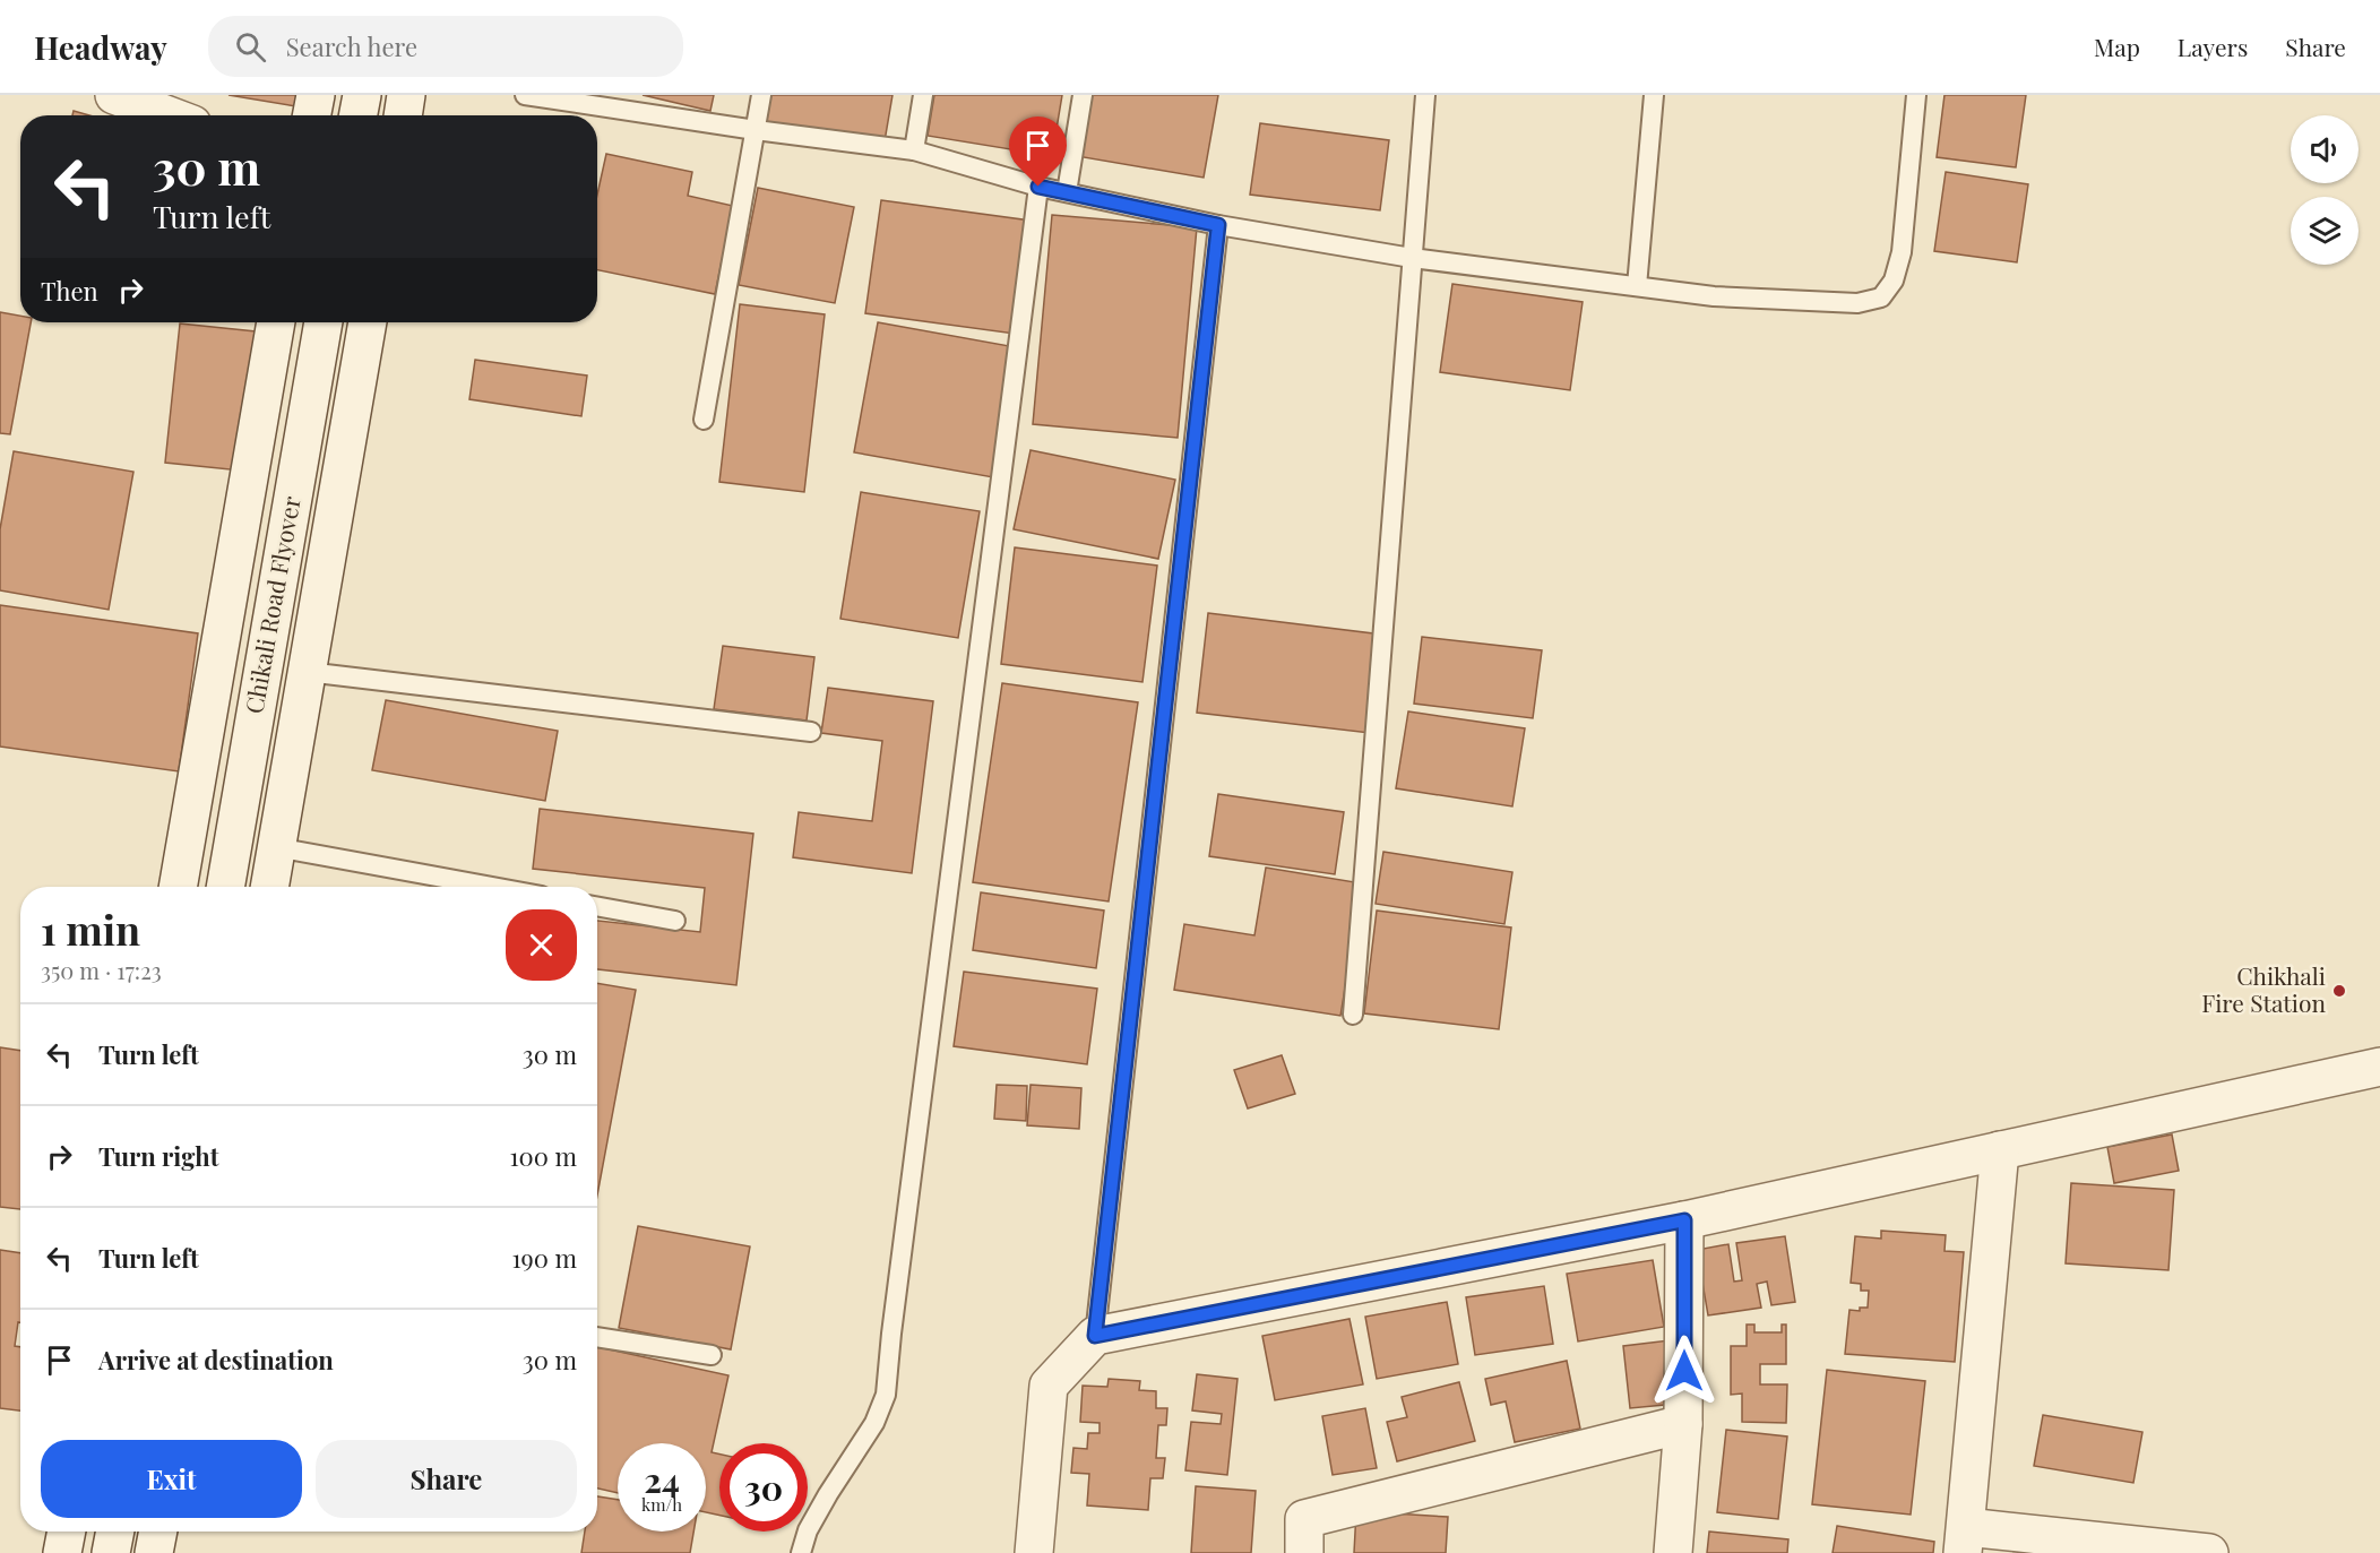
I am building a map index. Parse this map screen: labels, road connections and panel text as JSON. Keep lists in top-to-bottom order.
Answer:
{
  "streets": {
    "street": ["Chikali Road Flyover"]
  },
  "places": ["Chikhali Fire Station"],
  "page": {
    "header": "Headway",
    "search": "Search here",
    "nav": ["Map", "Layers", "Share"],
    "turn": ["30 m", "Turn left"],
    "then": "Then",
    "heading": ["1 min", "350 m · 17:23"],
    "list": [
      {
        "name": "Turn left",
        "value": "30 m"
      },
      {
        "name": "Turn right",
        "value": "100 m"
      },
      {
        "name": "Turn left",
        "value": "190 m"
      },
      {
        "name": "Arrive at destination",
        "value": "30 m"
      }
    ],
    "buttons": ["Exit", "Share"],
    "speed": "24 km/h",
    "limit": "30"
  }
}
